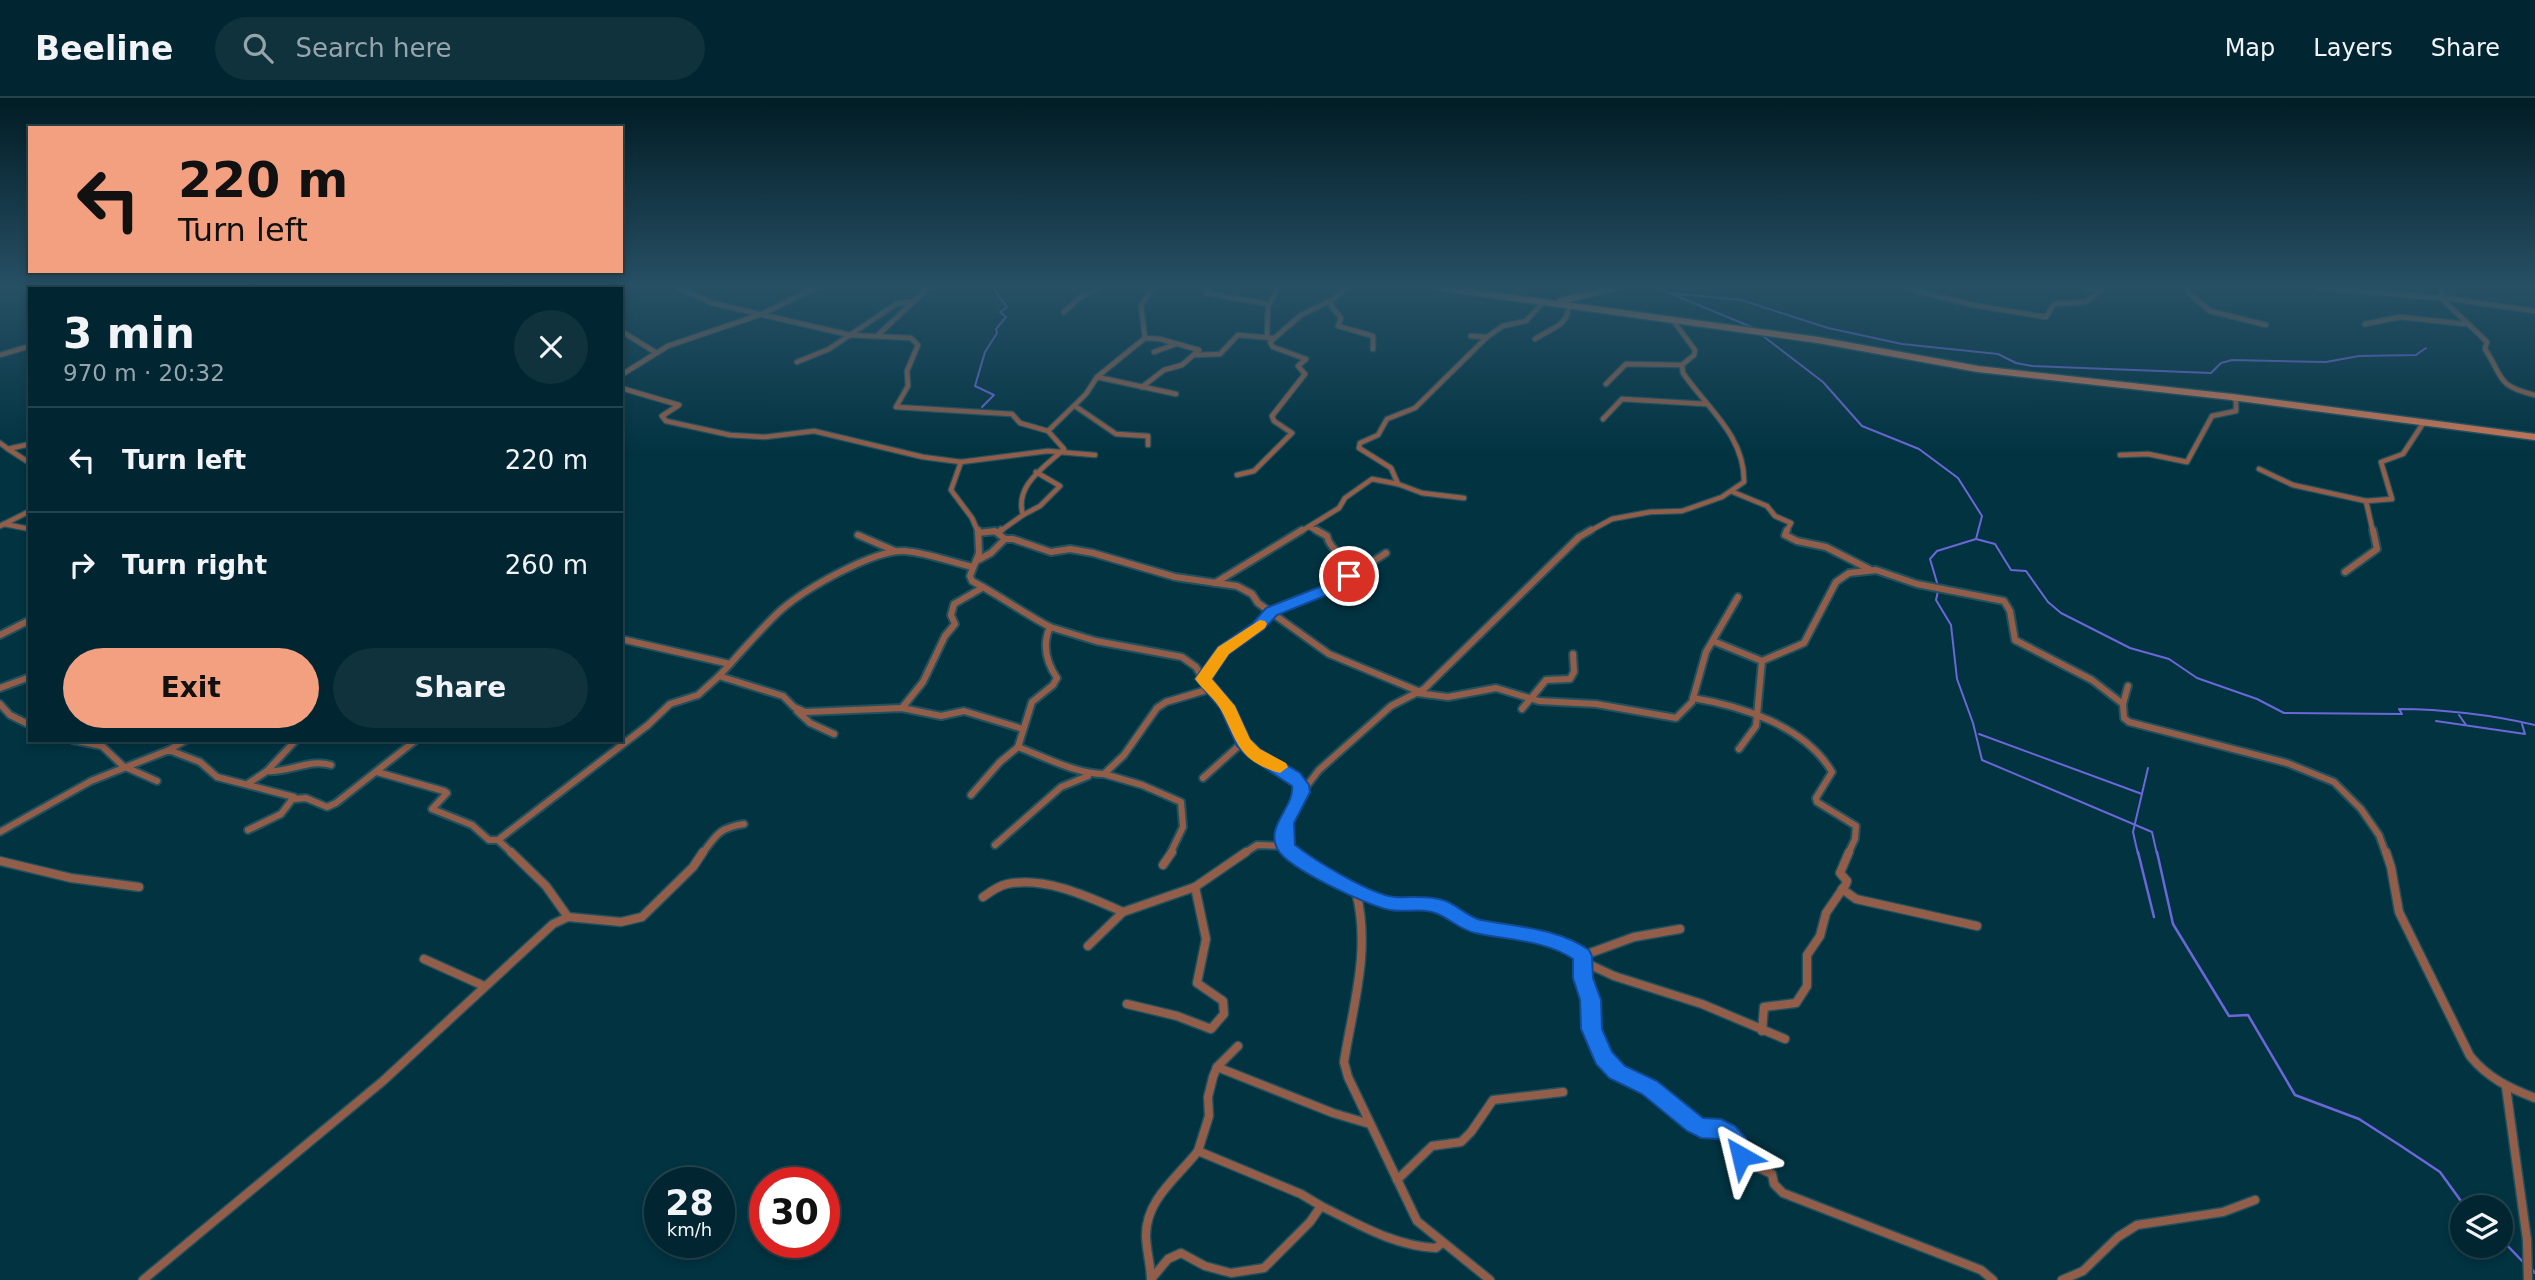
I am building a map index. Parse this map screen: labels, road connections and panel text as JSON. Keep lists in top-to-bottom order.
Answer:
{
  "page": {
    "header": "Beeline",
    "search": "Search here",
    "nav": ["Map", "Layers", "Share"],
    "turn": ["220 m", "Turn left"],
    "heading": ["3 min", "970 m · 20:32"],
    "list": [
      {
        "name": "Turn left",
        "value": "220 m"
      },
      {
        "name": "Turn right",
        "value": "260 m"
      }
    ],
    "buttons": ["Exit", "Share"],
    "speed": "28 km/h",
    "limit": "30"
  }
}
